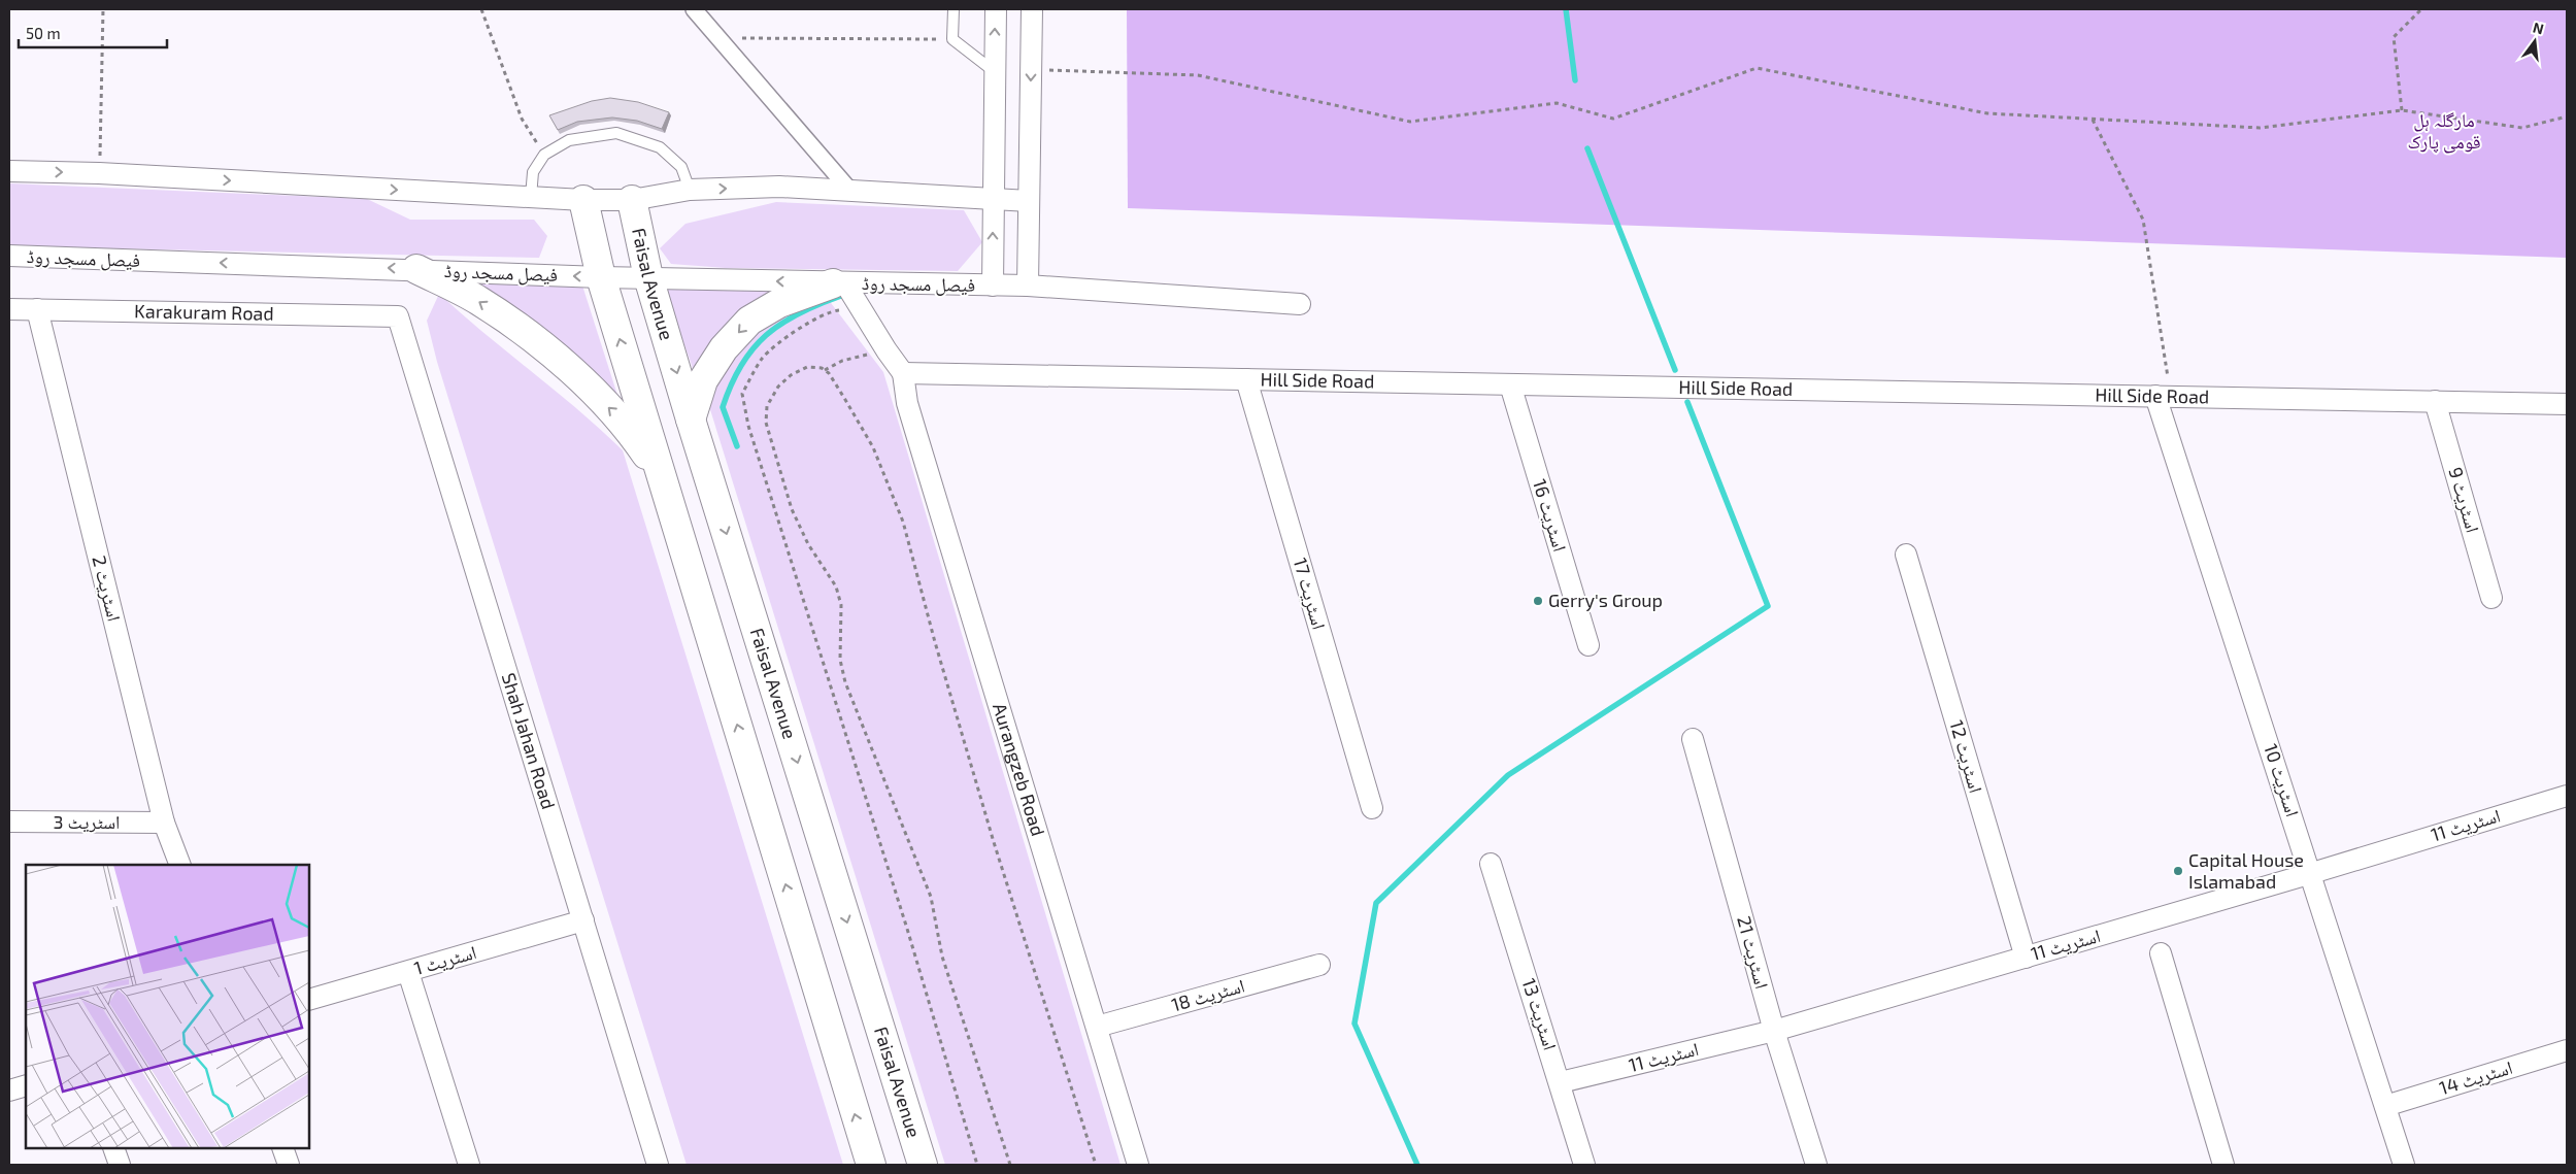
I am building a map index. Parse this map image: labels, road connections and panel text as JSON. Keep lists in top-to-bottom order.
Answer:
{
  "streets": {
    "main road": ["Faisal Avenue"],
    "street": [
      "فیصل مسجد روڈ",
      "Karakuram Road",
      "Hill Side Road",
      "اسٹریٹ 9",
      "اسٹریٹ 16",
      "اسٹریٹ 2",
      "اسٹریٹ 17",
      "Shah Jahan Road",
      "اسٹریٹ 12",
      "Aurangzeb Road",
      "اسٹریٹ 10",
      "اسٹریٹ 3",
      "اسٹریٹ 11",
      "اسٹریٹ 21",
      "اسٹریٹ 1",
      "اسٹریٹ 18",
      "اسٹریٹ 13",
      "اسٹریٹ 14"
    ]
  },
  "crossings": [
    ["فیصل مسجد روڈ", "Faisal Avenue"],
    ["Karakuram Road", "اسٹریٹ 2"],
    ["Karakuram Road", "Shah Jahan Road"],
    ["Hill Side Road", "اسٹریٹ 9"],
    ["Hill Side Road", "اسٹریٹ 16"],
    ["Hill Side Road", "اسٹریٹ 17"],
    ["Hill Side Road", "Aurangzeb Road"],
    ["Hill Side Road", "اسٹریٹ 10"],
    ["اسٹریٹ 2", "اسٹریٹ 3"],
    ["Shah Jahan Road", "اسٹریٹ 1"],
    ["اسٹریٹ 12", "اسٹریٹ 11"],
    ["Aurangzeb Road", "اسٹریٹ 18"],
    ["اسٹریٹ 10", "اسٹریٹ 11"],
    ["اسٹریٹ 10", "اسٹریٹ 14"],
    ["اسٹریٹ 11", "اسٹریٹ 21"],
    ["اسٹریٹ 11", "اسٹریٹ 13"]
  ],
  "parks": ["مارگلہ ہل قومی پارک"],
  "places": ["Gerry's Group", "Capital House Islamabad"],
  "scale_bar": "50 m",
  "north": "top"
}
